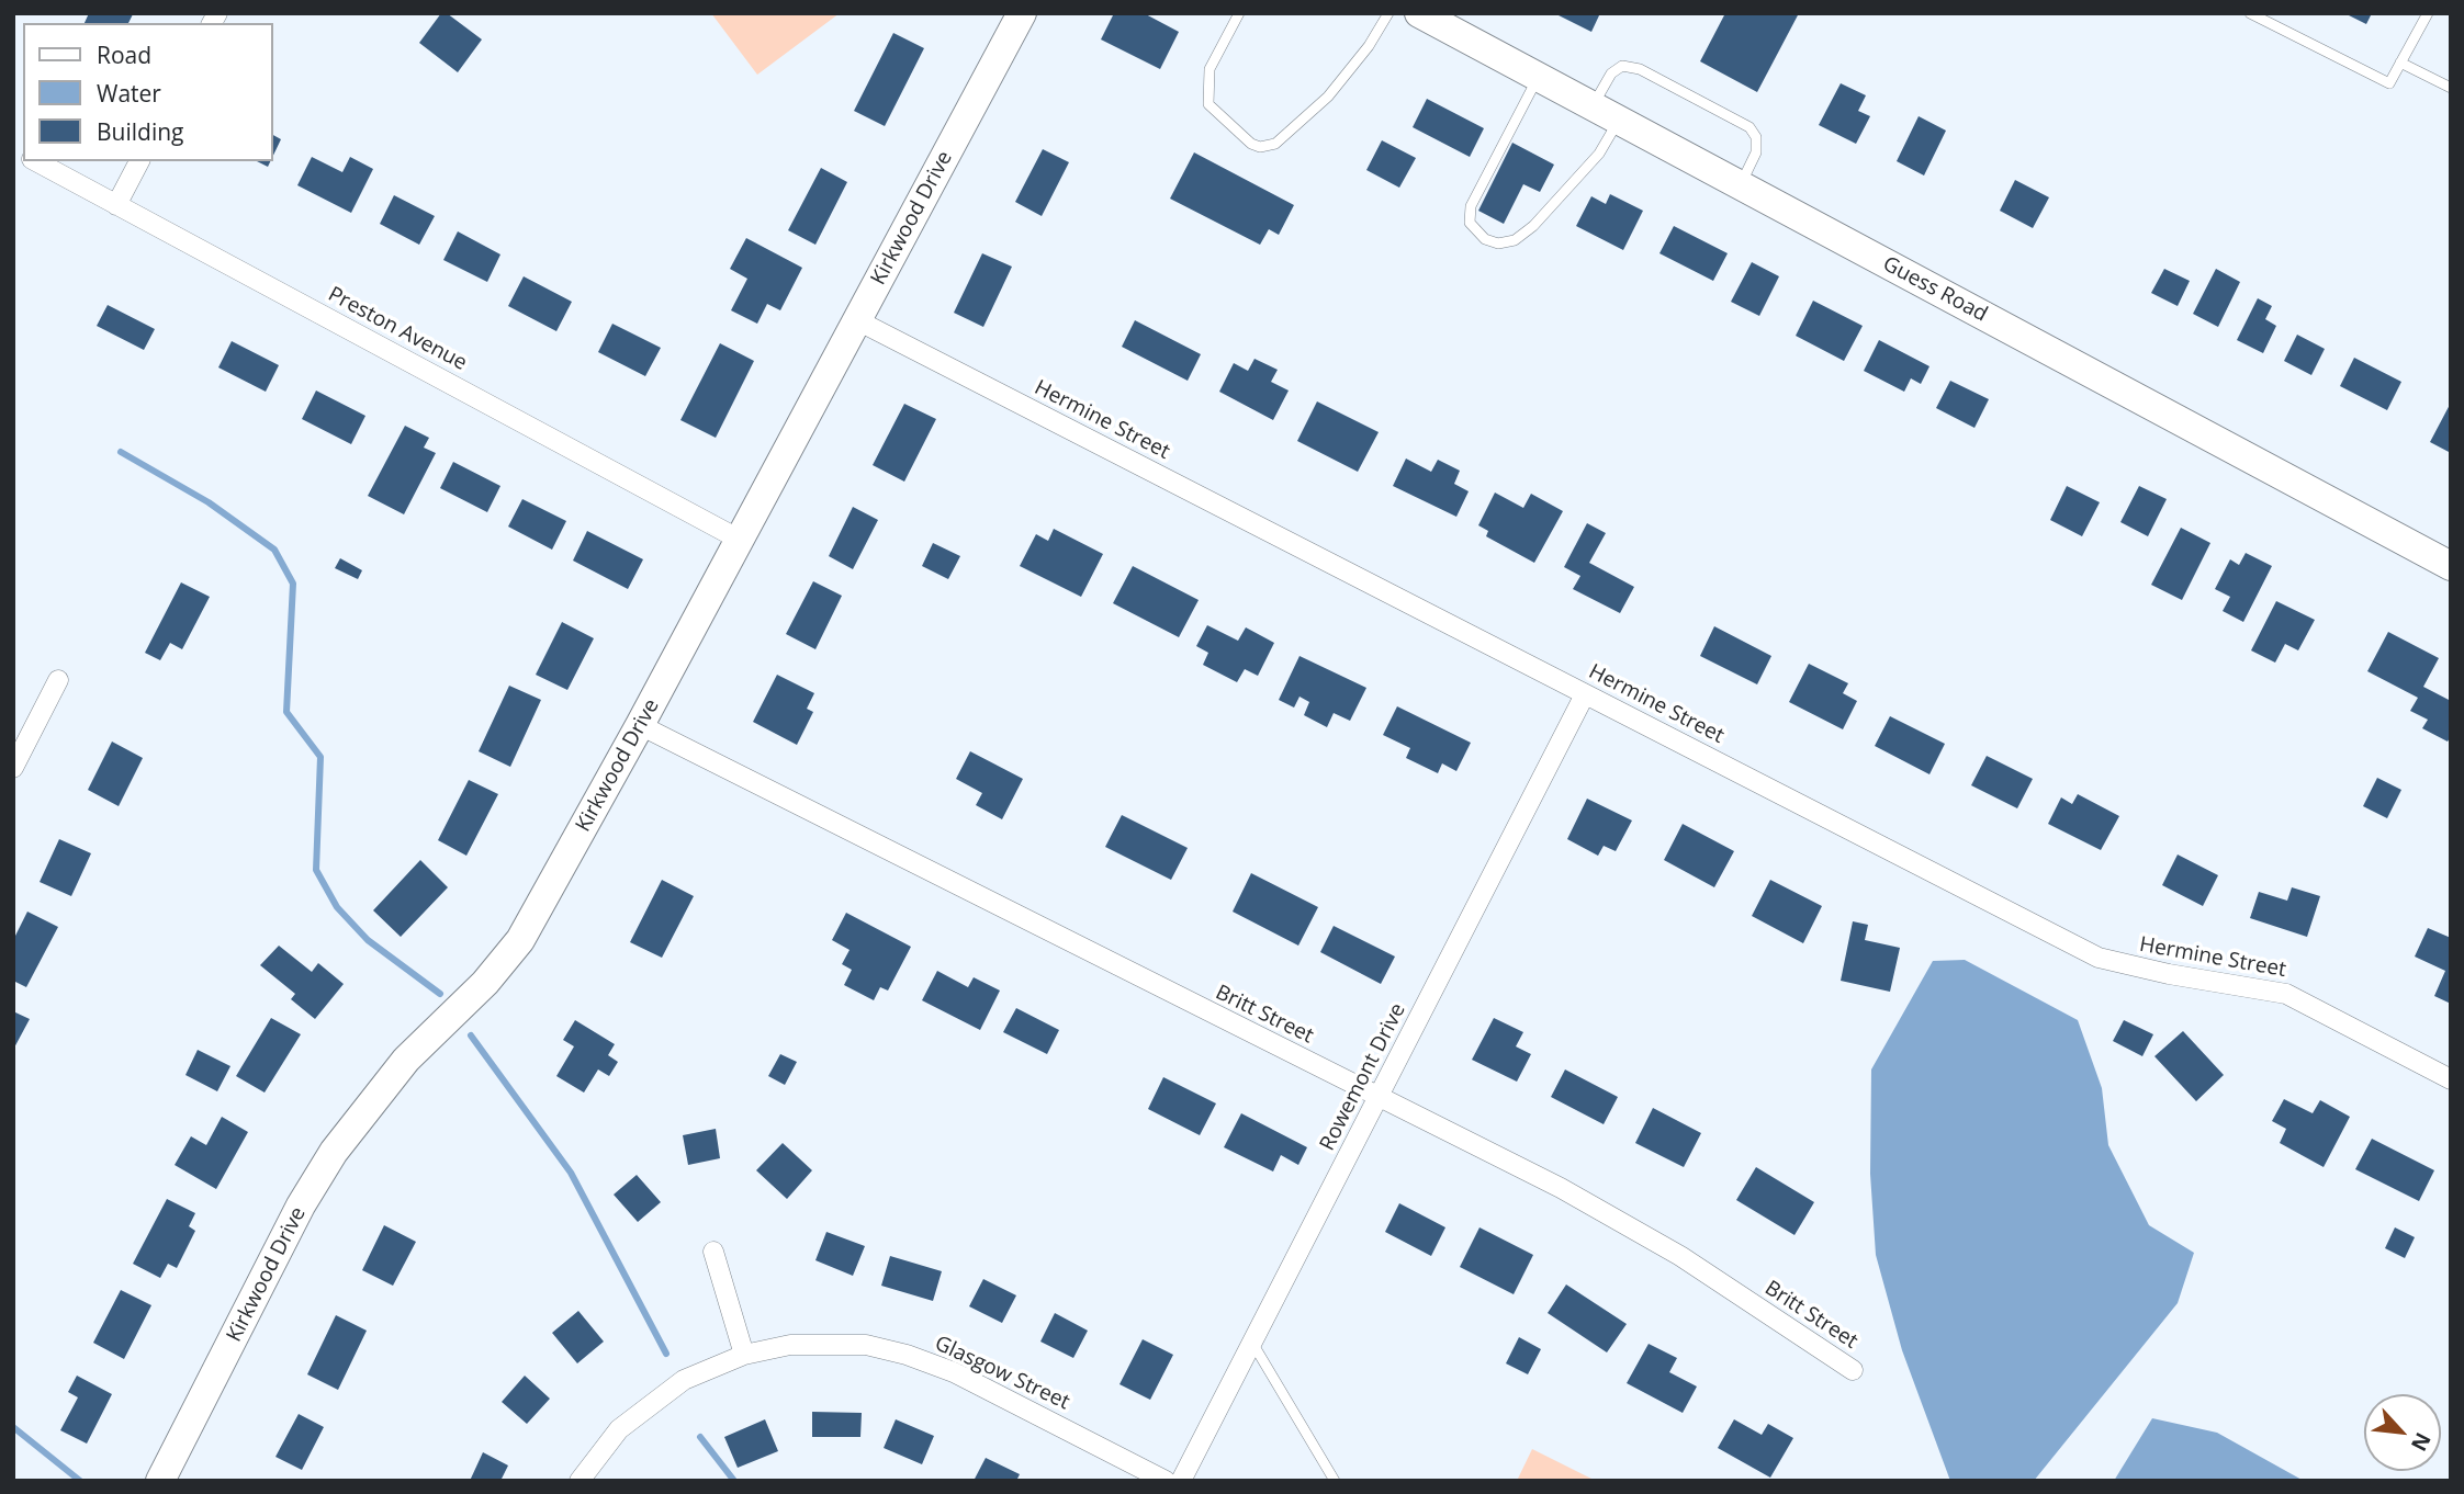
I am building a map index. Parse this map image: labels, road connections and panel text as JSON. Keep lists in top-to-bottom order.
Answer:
{
  "streets": {
    "street": [
      "Kirkwood Drive",
      "Guess Road",
      "Preston Avenue",
      "Hermine Street",
      "Britt Street",
      "Rowemont Drive",
      "Glasgow Street"
    ]
  },
  "crossings": [
    ["Kirkwood Drive", "Preston Avenue"],
    ["Kirkwood Drive", "Hermine Street"],
    ["Kirkwood Drive", "Britt Street"],
    ["Hermine Street", "Rowemont Drive"],
    ["Britt Street", "Rowemont Drive"]
  ],
  "legend": ["Road", "Water", "Building"],
  "north": "bottom right"
}
